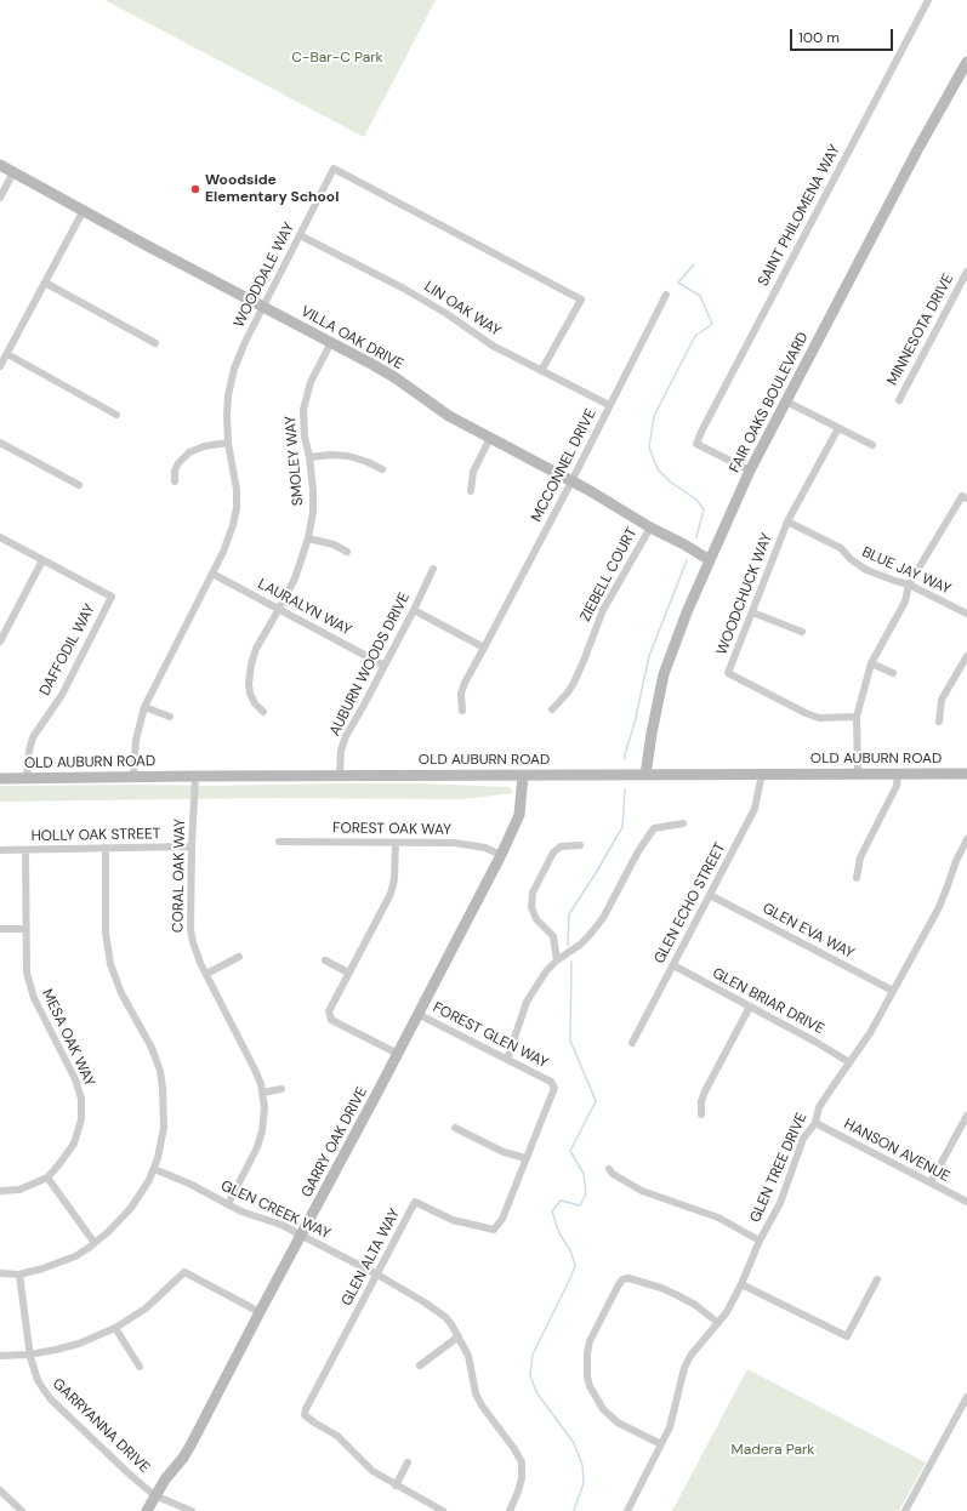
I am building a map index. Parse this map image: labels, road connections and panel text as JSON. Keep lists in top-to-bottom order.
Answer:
{
  "streets": {
    "main road": [
      "VILLA OAK DRIVE",
      "FAIR OAKS BOULEVARD",
      "OLD AUBURN ROAD",
      "GARRY OAK DRIVE"
    ],
    "street": [
      "SAINT PHILOMENA WAY",
      "WOODDALE WAY",
      "LIN OAK WAY",
      "MINNESOTA DRIVE",
      "SMOLEY WAY",
      "MCCONNEL DRIVE",
      "BLUE JAY WAY",
      "ZIEBELL COURT",
      "WOODCHUCK WAY",
      "LAURALYN WAY",
      "DAFFODIL WAY",
      "AUBURN WOODS DRIVE",
      "FOREST OAK WAY",
      "HOLLY OAK STREET",
      "CORAL OAK WAY",
      "GLEN ECHO STREET",
      "GLEN EVA WAY",
      "GLEN BRIAR DRIVE",
      "FOREST GLEN WAY",
      "MESA OAK WAY",
      "HANSON AVENUE",
      "GLEN TREE DRIVE",
      "GLEN CREEK WAY",
      "GLEN ALTA WAY",
      "GARRYANNA DRIVE"
    ]
  },
  "crossings": [
    ["SAINT PHILOMENA WAY", "FAIR OAKS BOULEVARD"],
    ["WOODDALE WAY", "LIN OAK WAY"],
    ["WOODDALE WAY", "VILLA OAK DRIVE"],
    ["WOODDALE WAY", "LAURALYN WAY"],
    ["WOODDALE WAY", "OLD AUBURN ROAD"],
    ["LIN OAK WAY", "MCCONNEL DRIVE"],
    ["VILLA OAK DRIVE", "FAIR OAKS BOULEVARD"],
    ["VILLA OAK DRIVE", "SMOLEY WAY"],
    ["VILLA OAK DRIVE", "MCCONNEL DRIVE"],
    ["VILLA OAK DRIVE", "ZIEBELL COURT"],
    ["FAIR OAKS BOULEVARD", "OLD AUBURN ROAD"],
    ["SMOLEY WAY", "LAURALYN WAY"],
    ["BLUE JAY WAY", "WOODCHUCK WAY"],
    ["LAURALYN WAY", "AUBURN WOODS DRIVE"],
    ["DAFFODIL WAY", "OLD AUBURN ROAD"],
    ["AUBURN WOODS DRIVE", "OLD AUBURN ROAD"],
    ["OLD AUBURN ROAD", "CORAL OAK WAY"],
    ["OLD AUBURN ROAD", "GLEN ECHO STREET"],
    ["OLD AUBURN ROAD", "GARRY OAK DRIVE"],
    ["FOREST OAK WAY", "GARRY OAK DRIVE"],
    ["HOLLY OAK STREET", "CORAL OAK WAY"],
    ["HOLLY OAK STREET", "MESA OAK WAY"],
    ["CORAL OAK WAY", "GLEN CREEK WAY"],
    ["GLEN ECHO STREET", "GLEN EVA WAY"],
    ["GLEN ECHO STREET", "GLEN BRIAR DRIVE"],
    ["GLEN EVA WAY", "GLEN TREE DRIVE"],
    ["GLEN BRIAR DRIVE", "GLEN TREE DRIVE"],
    ["FOREST GLEN WAY", "GARRY OAK DRIVE"],
    ["FOREST GLEN WAY", "GLEN ALTA WAY"],
    ["GARRY OAK DRIVE", "GLEN CREEK WAY"],
    ["GARRY OAK DRIVE", "GARRYANNA DRIVE"],
    ["HANSON AVENUE", "GLEN TREE DRIVE"],
    ["GLEN CREEK WAY", "GLEN ALTA WAY"]
  ],
  "parks": ["C-Bar-C Park", "Madera Park"],
  "places": ["Woodside Elementary School"],
  "scale_bar": "100 m"
}
